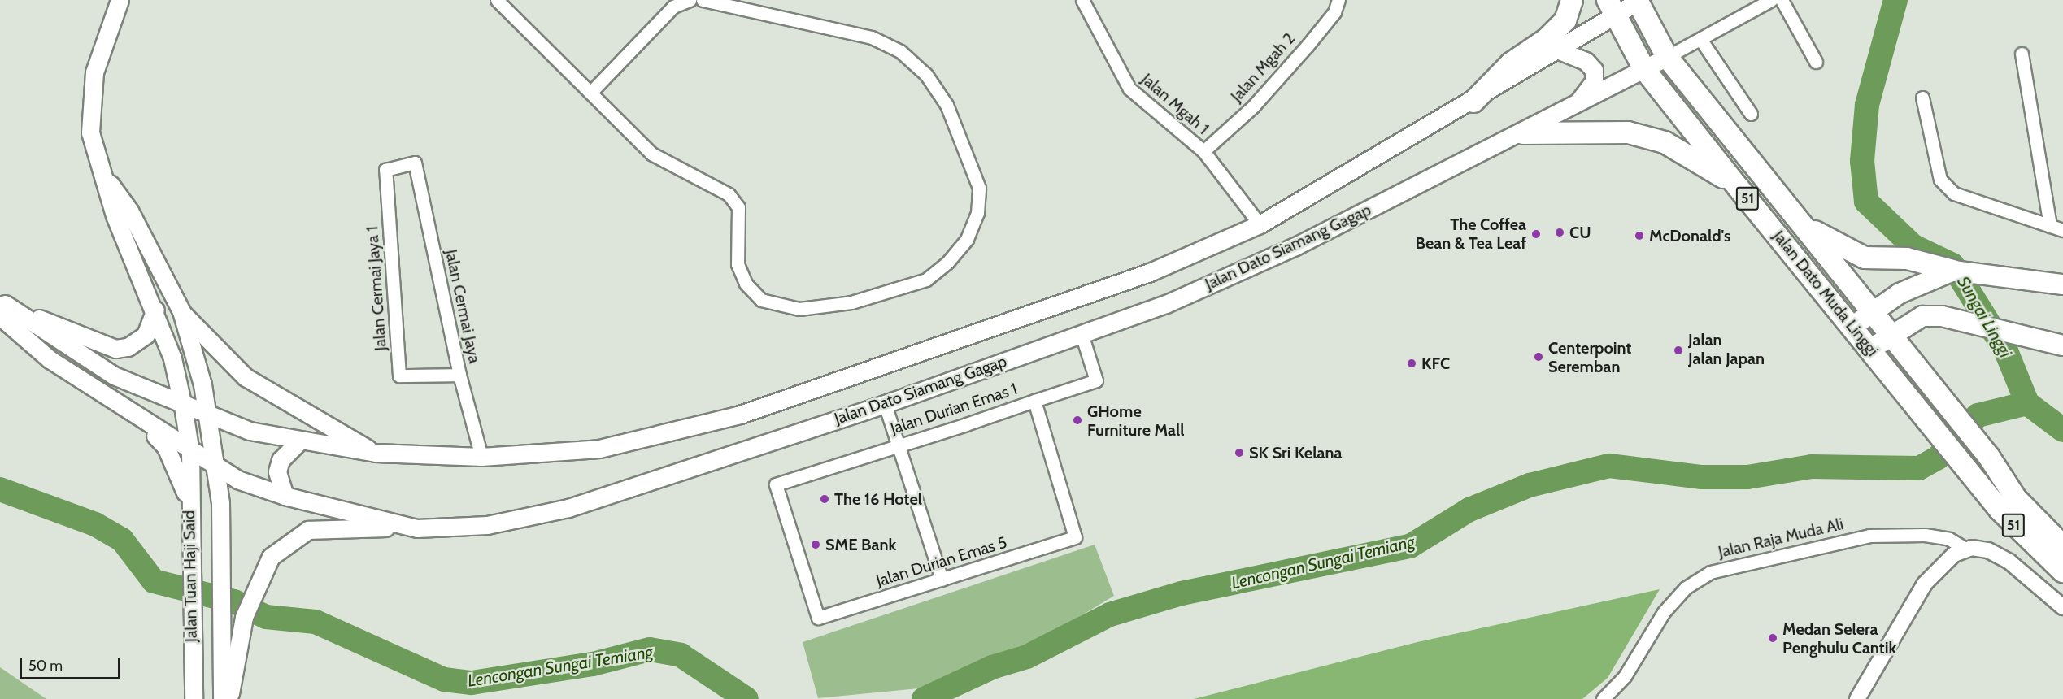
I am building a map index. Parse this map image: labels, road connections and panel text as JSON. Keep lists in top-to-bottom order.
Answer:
{
  "streets": {
    "highway": ["51", "Jalan Dato Muda Linggi"],
    "main road": ["Jalan Dato Siamang Gagap", "Jalan Tuan Haji Said"],
    "street": [
      "Jalan Mgah 2",
      "Jalan Mgah 1",
      "Jalan Cermai Jaya 1",
      "Jalan Cermai Jaya",
      "Jalan Durian Emas 1",
      "Jalan Raja Muda Ali",
      "Jalan Durian Emas 5"
    ]
  },
  "crossings": [
    ["Jalan Mgah 2", "Jalan Mgah 1"],
    ["Jalan Mgah 1", "Jalan Dato Siamang Gagap"],
    ["Jalan Dato Siamang Gagap", "Jalan Dato Muda Linggi"],
    ["Jalan Dato Siamang Gagap", "Jalan Cermai Jaya"],
    ["Jalan Dato Siamang Gagap", "Jalan Durian Emas 1"],
    ["Jalan Dato Siamang Gagap", "Jalan Tuan Haji Said"],
    ["Jalan Cermai Jaya 1", "Jalan Cermai Jaya"],
    ["Jalan Durian Emas 1", "Jalan Durian Emas 5"]
  ],
  "water": ["Sungai Linggi", "Lencongan Sungai Temiang"],
  "places": [
    "CU",
    "The Coffea Bean & Tea Leaf",
    "McDonald's",
    "Jalan Jalan Japan",
    "Centerpoint Seremban",
    "KFC",
    "GHome Furniture Mall",
    "SK Sri Kelana",
    "The 16 Hotel",
    "SME Bank",
    "Medan Selera Penghulu Cantik"
  ],
  "scale_bar": "50 m"
}
